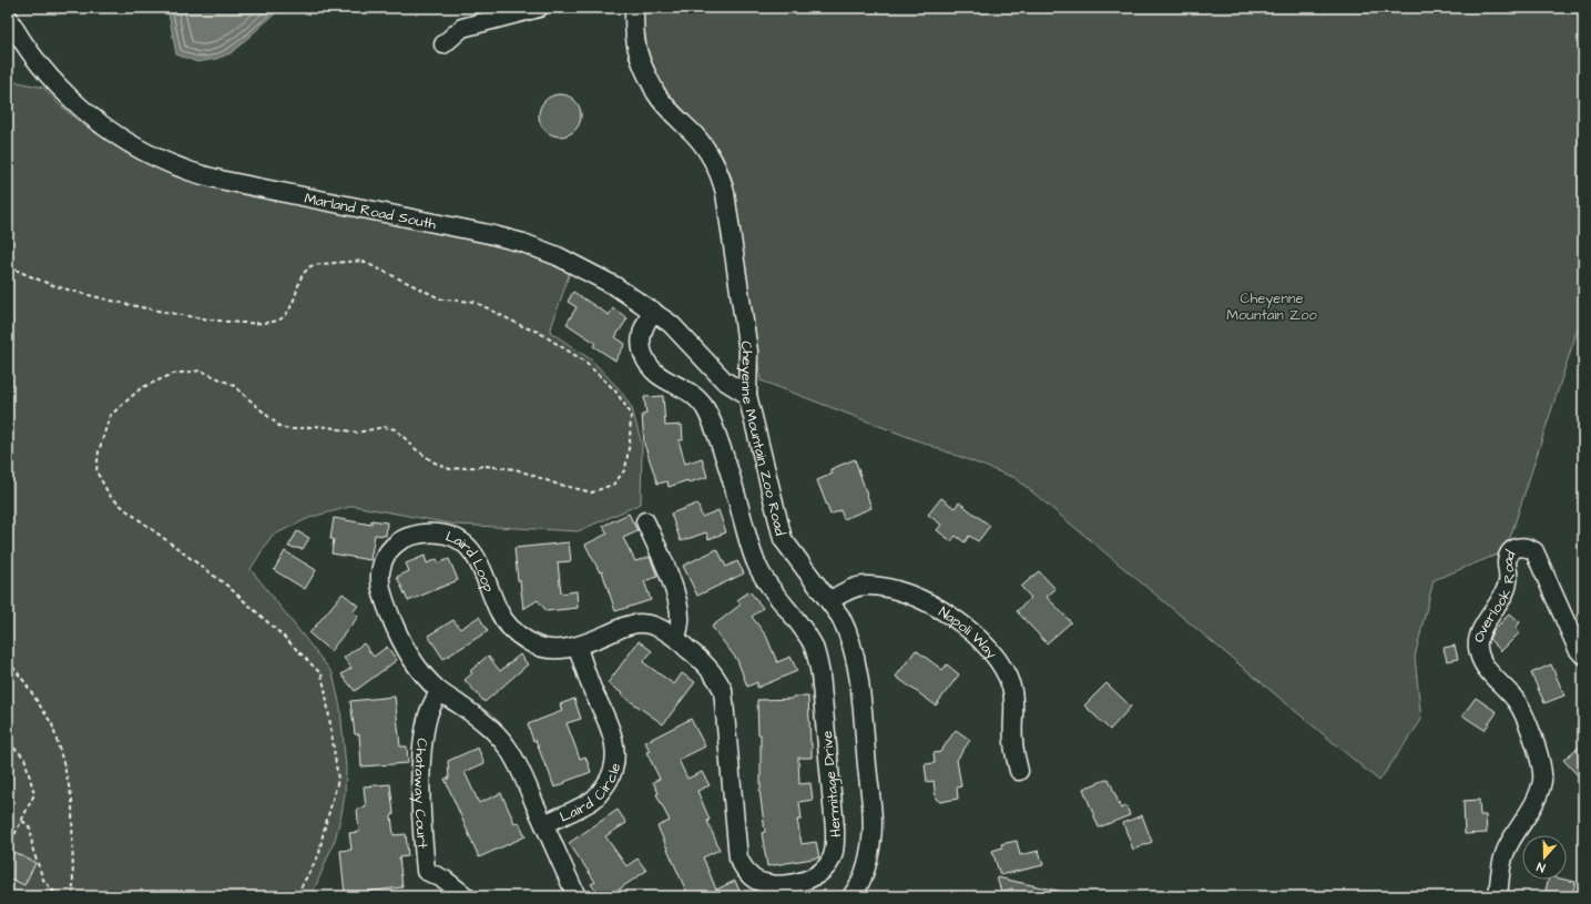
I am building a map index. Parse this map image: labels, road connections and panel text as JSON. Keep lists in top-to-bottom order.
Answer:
{
  "streets": {
    "street": [
      "Marland Road South",
      "Cheyenne Mountain Zoo Road",
      "Laird Loop",
      "Overlook Road",
      "Napoli Way",
      "Hermitage Drive",
      "Laird Circle",
      "Chataway Court"
    ]
  },
  "crossings": [
    ["Marland Road South", "Cheyenne Mountain Zoo Road"],
    ["Marland Road South", "Hermitage Drive"],
    ["Cheyenne Mountain Zoo Road", "Napoli Way"],
    ["Laird Loop", "Hermitage Drive"],
    ["Laird Loop", "Laird Circle"],
    ["Laird Loop", "Chataway Court"],
    ["Hermitage Drive", "Laird Circle"]
  ],
  "parks": ["Cheyenne Mountain Zoo"],
  "north": "bottom"
}
